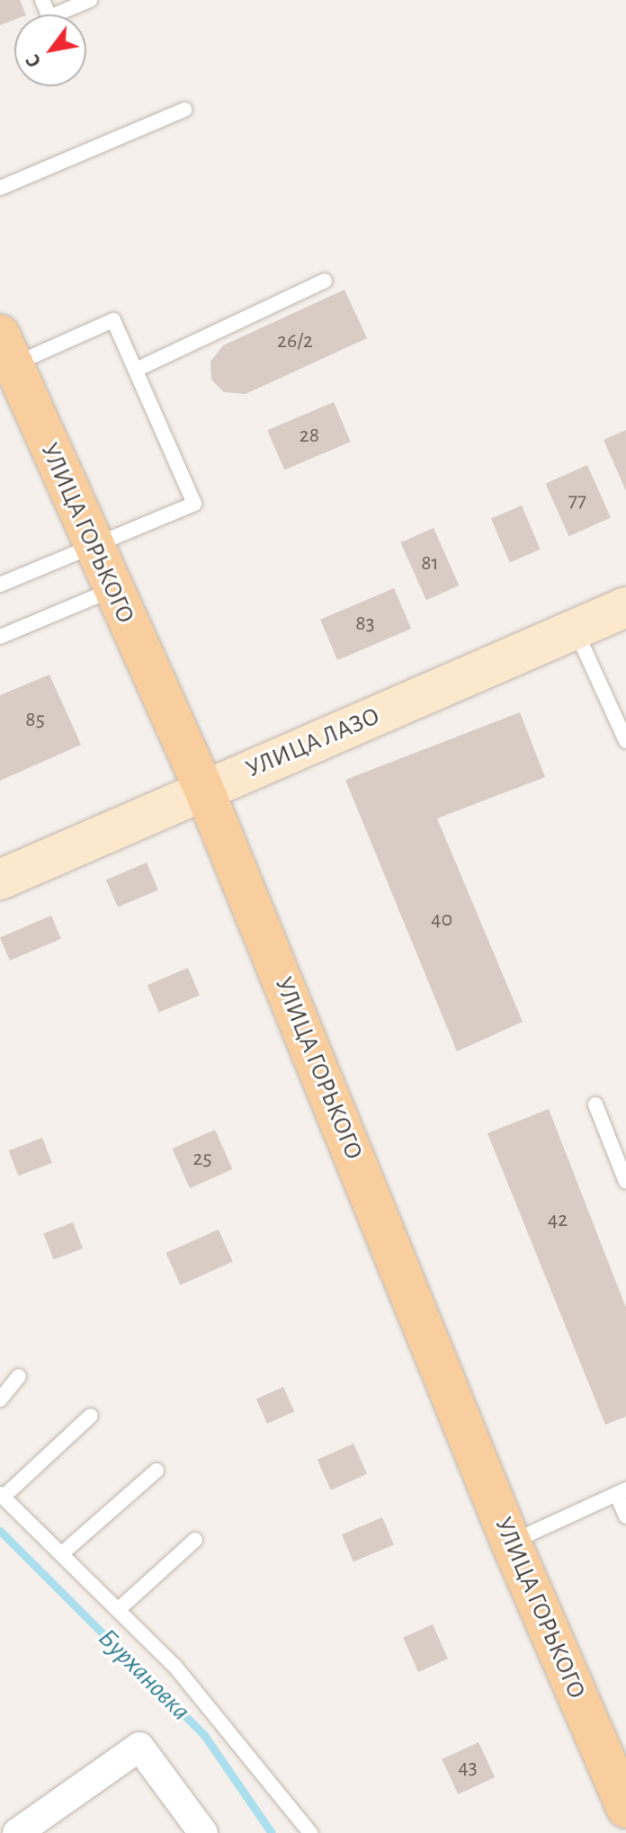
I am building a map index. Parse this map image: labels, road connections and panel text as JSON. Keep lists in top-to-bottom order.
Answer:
{
  "streets": {
    "main road": ["УЛИЦА ГОРЬКОГО", "УЛИЦА ЛАЗО"]
  },
  "crossings": [
    ["УЛИЦА ГОРЬКОГО", "УЛИЦА ЛАЗО"]
  ],
  "water": ["Бурхановка"],
  "house_numbers": [
    "26/2",
    "28",
    "77",
    "81",
    "83",
    "85",
    "40",
    "25",
    "42",
    "43"
  ],
  "north": "bottom left"
}
